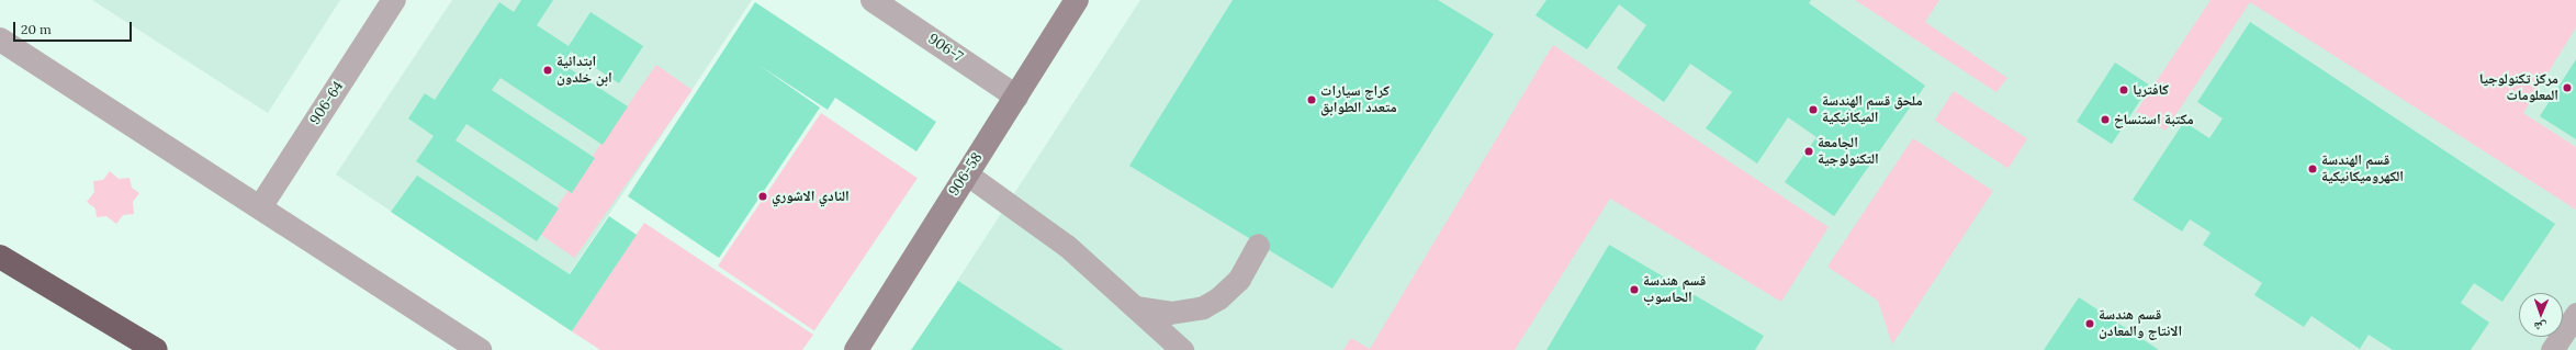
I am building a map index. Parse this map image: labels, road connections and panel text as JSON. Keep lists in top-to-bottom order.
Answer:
{
  "streets": {
    "street": ["906-7", "906-64", "906-58"]
  },
  "crossings": [
    ["906-7", "906-58"]
  ],
  "places": [
    "ابتدائية ابن خلدون",
    "مركز تكنولوجيا المعلومات",
    "كافتريا",
    "كراج سيارات متعدد الطوابق",
    "ملحق قسم الهندسة الميكانيكية",
    "مكتبة استنساخ",
    "الجامعة التكنولوجية",
    "قسم الهندسة الكهروميكانيكية",
    "النادي الاشوري",
    "قسم هندسة الحاسوب",
    "قسم هندسة الانتاج والمعادن"
  ],
  "scale_bar": "20 m",
  "north": "bottom"
}
